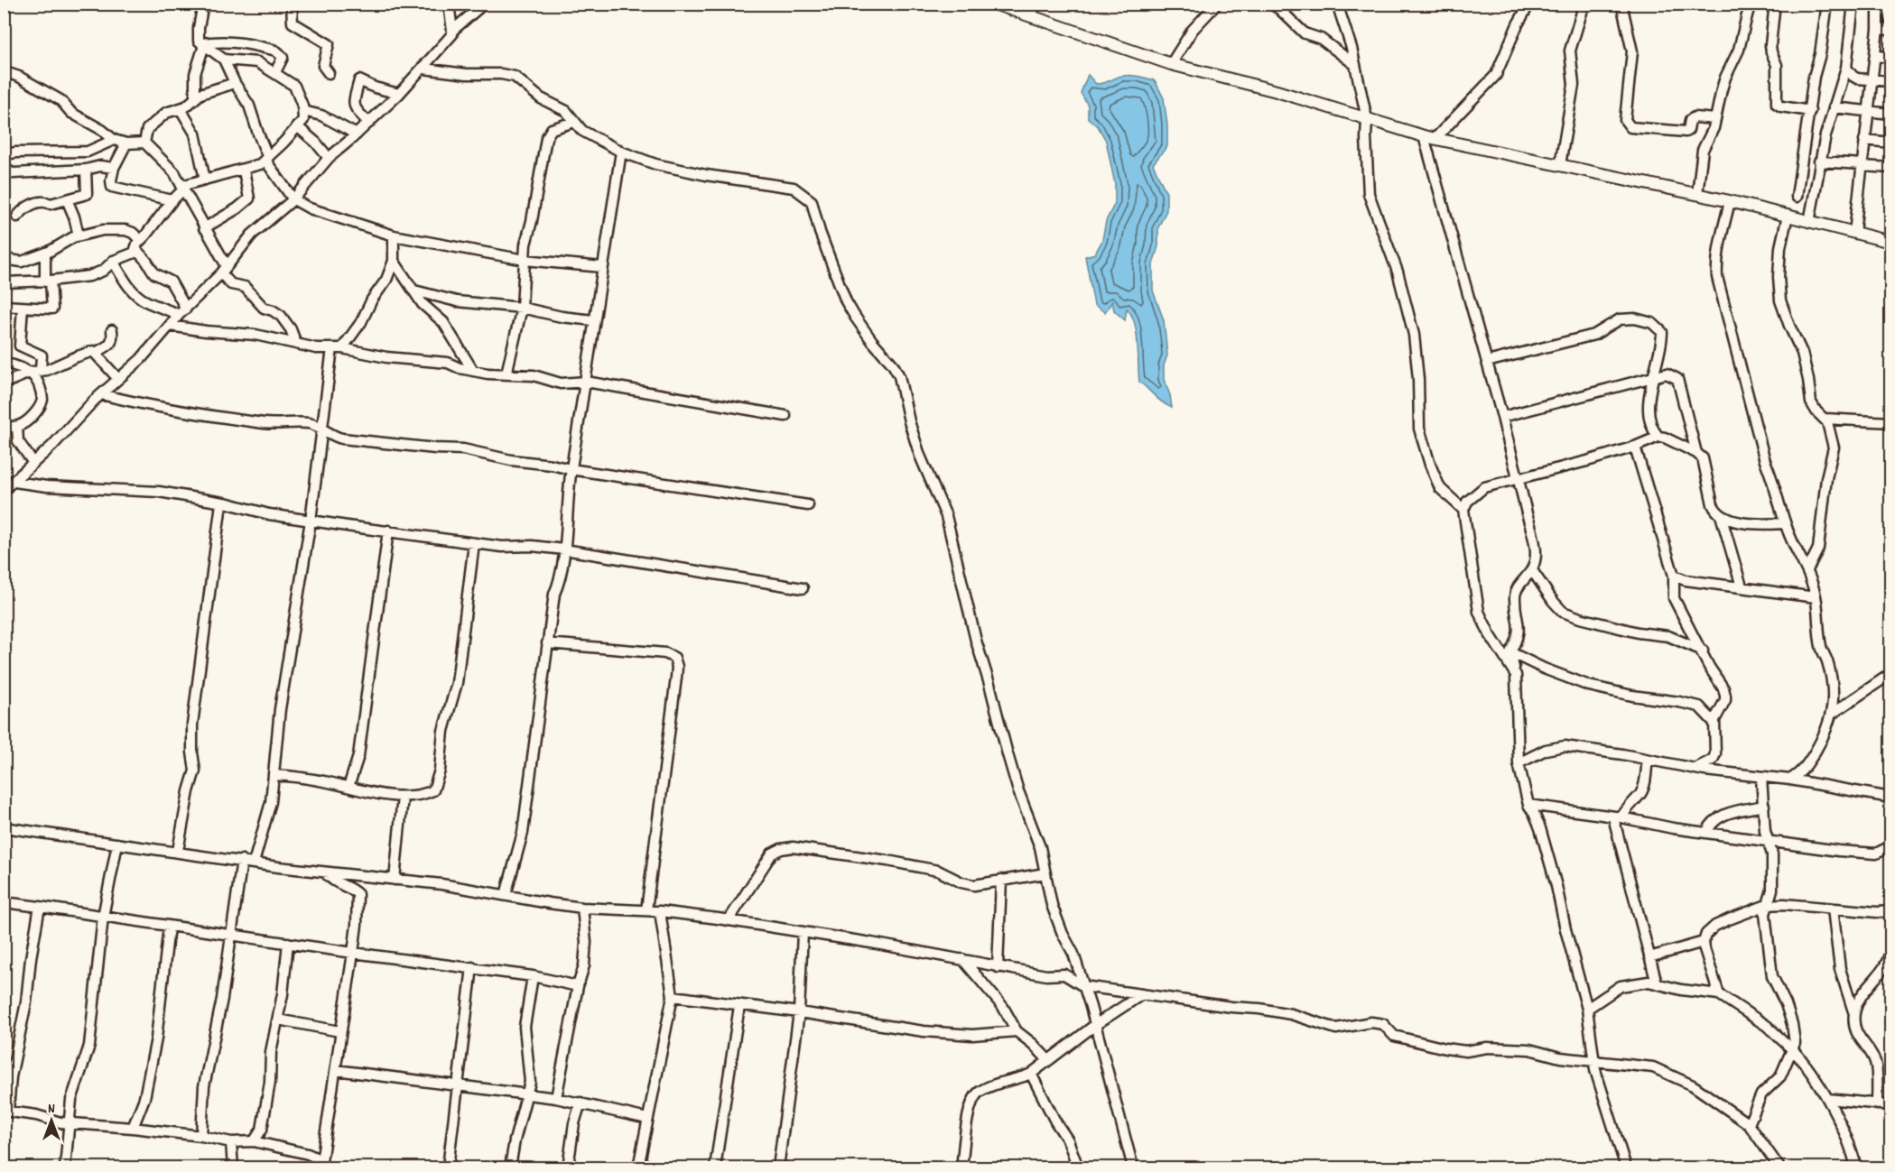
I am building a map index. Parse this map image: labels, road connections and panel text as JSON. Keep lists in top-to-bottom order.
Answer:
{
  "north": "top"
}
